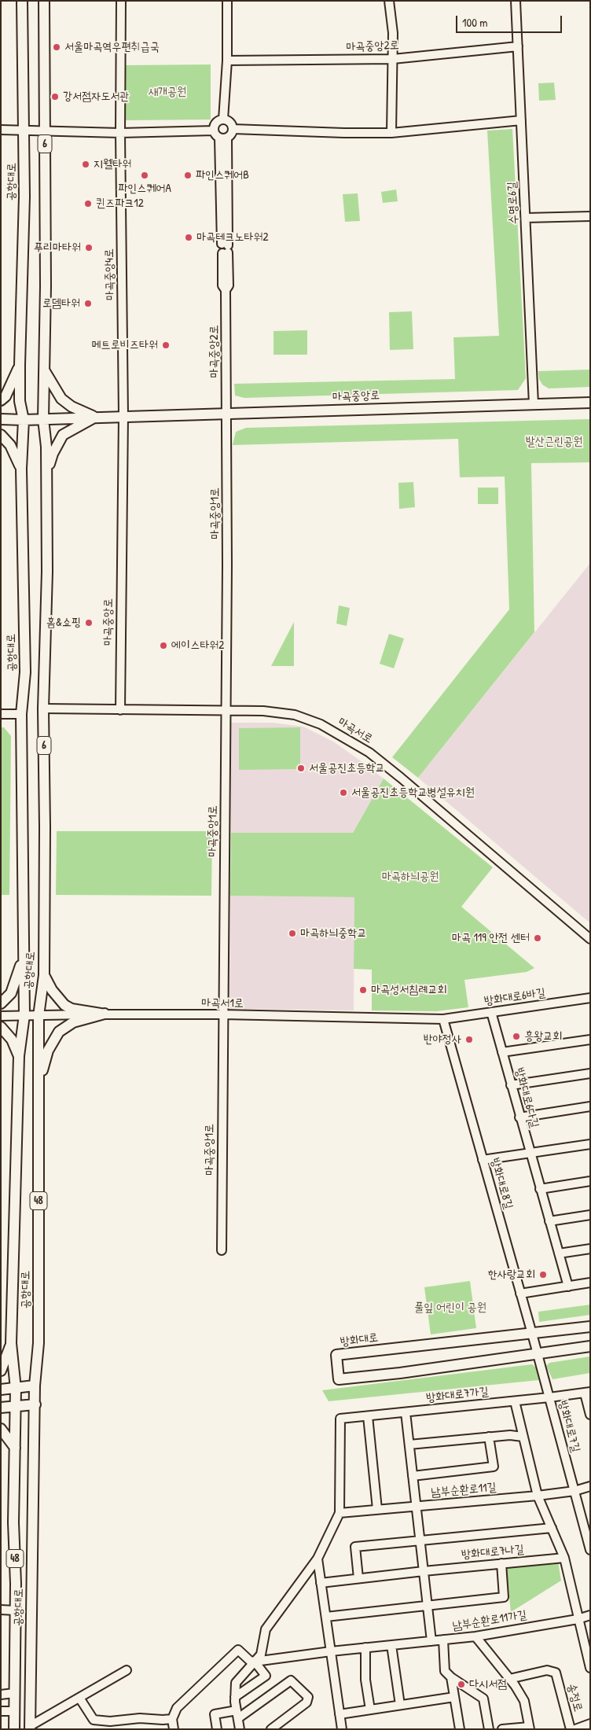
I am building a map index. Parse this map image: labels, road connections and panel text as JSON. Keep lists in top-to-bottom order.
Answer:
{
  "streets": {
    "main road": [
      "6",
      "공항대로",
      "마곡중앙로",
      "48",
      "방화대로"
    ],
    "street": [
      "마곡중앙2로",
      "수명로6길",
      "마곡중앙4로",
      "마곡중앙1로",
      "마곡서로",
      "방화대로6바길",
      "마곡서1로",
      "방화대로6다길",
      "방화대로8길",
      "방화대로7가길",
      "방화대로7길",
      "남부순환로11길",
      "방화대로7나길",
      "남부순환로11가길",
      "송정로"
    ]
  },
  "crossings": [
    ["마곡중앙2로", "수명로6길"],
    ["마곡중앙2로", "마곡중앙로"],
    ["마곡중앙2로", "마곡중앙1로"],
    ["공항대로", "마곡중앙로"],
    ["공항대로", "마곡서로"],
    ["공항대로", "마곡서1로"],
    ["수명로6길", "마곡중앙로"],
    ["마곡중앙4로", "마곡중앙로"],
    ["마곡중앙로", "마곡중앙1로"],
    ["마곡중앙로", "마곡서로"],
    ["마곡중앙1로", "마곡서로"],
    ["마곡중앙1로", "마곡서1로"],
    ["방화대로6바길", "마곡서1로"],
    ["방화대로6바길", "방화대로6다길"],
    ["방화대로6바길", "방화대로8길"],
    ["마곡서1로", "방화대로8길"],
    ["방화대로8길", "방화대로"],
    ["방화대로8길", "방화대로7길"],
    ["방화대로", "방화대로7길"],
    ["방화대로7가길", "방화대로7길"],
    ["방화대로7가길", "남부순환로11길"],
    ["방화대로7가길", "남부순환로11가길"],
    ["방화대로7길", "남부순환로11길"]
  ],
  "parks": [
    "새개공원",
    "발산근린공원",
    "마곡하늬공원",
    "풀잎 어린이 공원"
  ],
  "places": [
    "서울마곡역우편취급국",
    "강서점자도서관",
    "지웰타워",
    "파인스퀘어A",
    "파인스퀘어B",
    "퀸즈파크12",
    "마곡테크노타워2",
    "푸리마타워",
    "로뎀타워",
    "메트로비즈타워",
    "홈&쇼핑",
    "에이스타워2",
    "서울공진초등학교",
    "서울공진초등학교병설유치원",
    "마곡하늬중학교",
    "마곡 119 안전 센터",
    "마곡성서침례교회",
    "흥왕교회",
    "반야정사",
    "한사랑교회",
    "다시서점"
  ],
  "scale_bar": "100 m"
}
